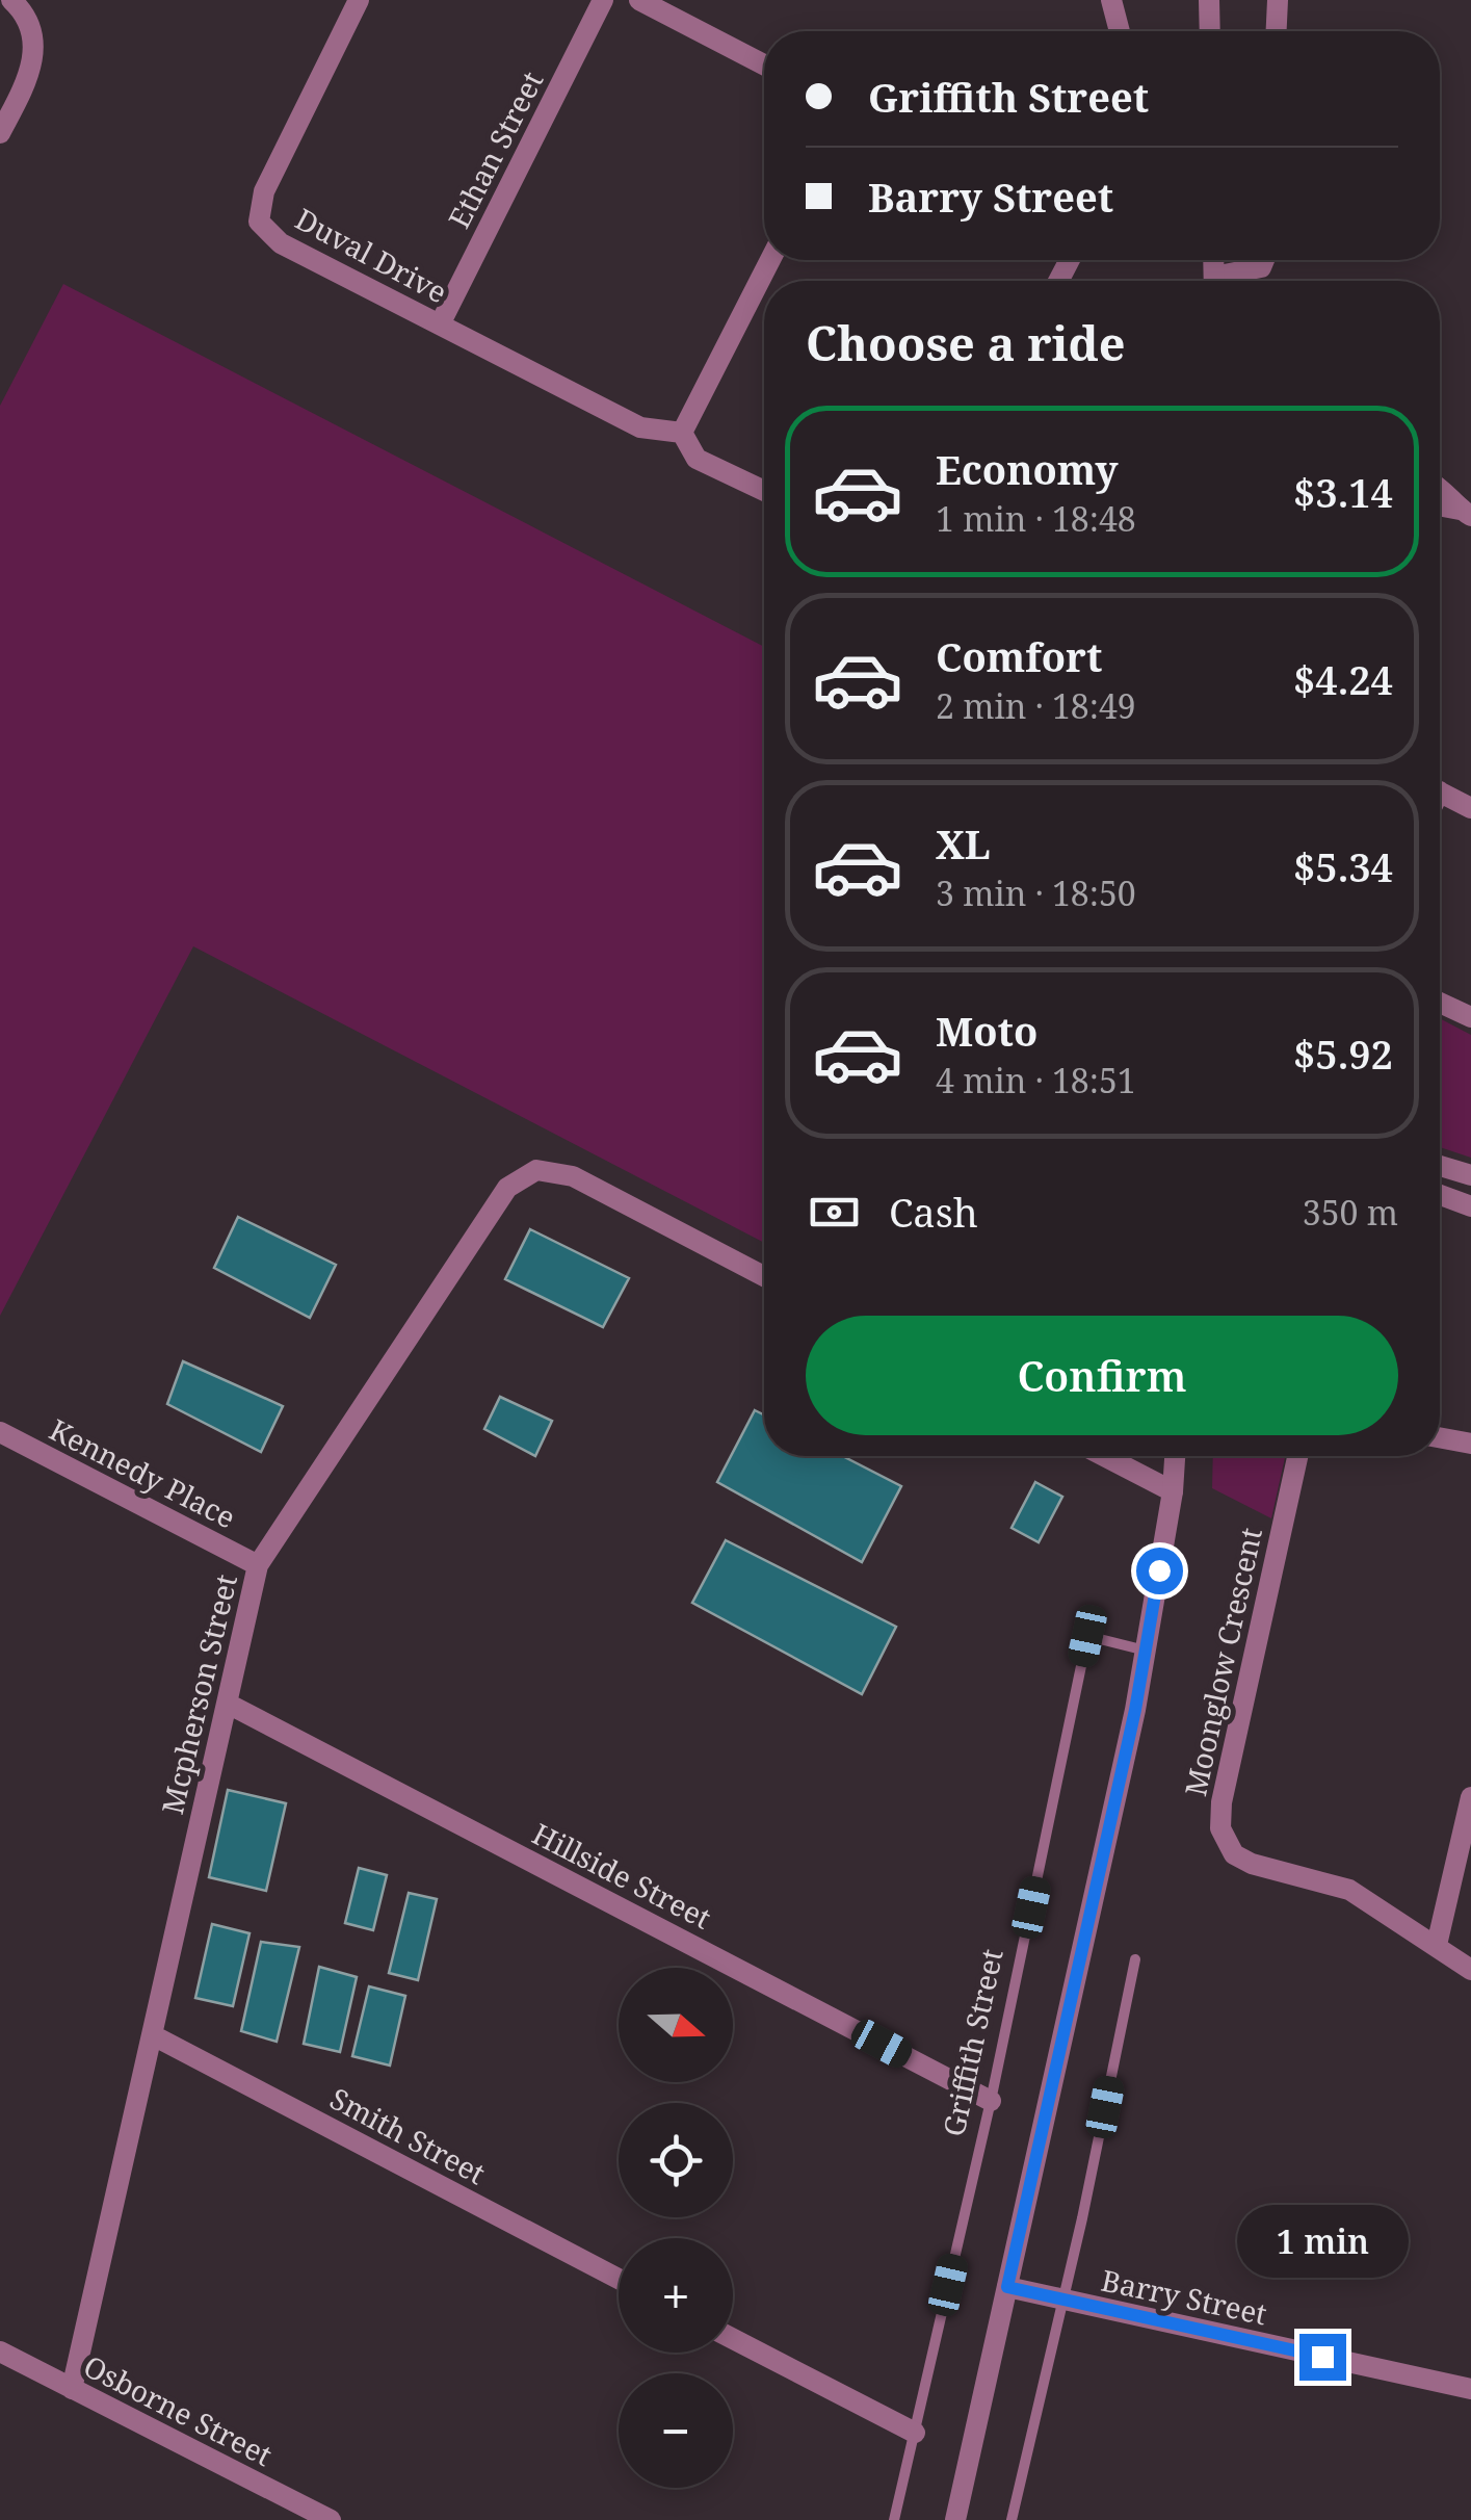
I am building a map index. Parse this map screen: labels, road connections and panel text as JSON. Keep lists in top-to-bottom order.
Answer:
{
  "streets": {
    "street": [
      "Ethan Street",
      "Duval Drive",
      "Kennedy Place",
      "Moonglow Crescent",
      "Mcpherson Street",
      "Hillside Street",
      "Smith Street",
      "Barry Street",
      "Osborne Street"
    ],
    "lane": ["Griffith Street"]
  },
  "crossings": [
    ["Ethan Street", "Duval Drive"],
    ["Kennedy Place", "Mcpherson Street"],
    ["Mcpherson Street", "Hillside Street"],
    ["Mcpherson Street", "Smith Street"],
    ["Mcpherson Street", "Osborne Street"],
    ["Hillside Street", "Griffith Street"]
  ],
  "north": "right",
  "page": {
    "banner": ["Griffith Street", "Barry Street"],
    "heading": "Choose a ride",
    "list": [
      {
        "name": "Economy",
        "note": "1 min · 18:48",
        "value": "$3.14"
      },
      {
        "name": "Comfort",
        "note": "2 min · 18:49",
        "value": "$4.24"
      },
      {
        "name": "XL",
        "note": "3 min · 18:50",
        "value": "$5.34"
      },
      {
        "name": "Moto",
        "note": "4 min · 18:51",
        "value": "$5.92"
      }
    ],
    "pay": ["Cash", "350 m"],
    "buttons": "Confirm",
    "map_buttons": ["+", "−"],
    "bubble": "1 min"
  }
}
